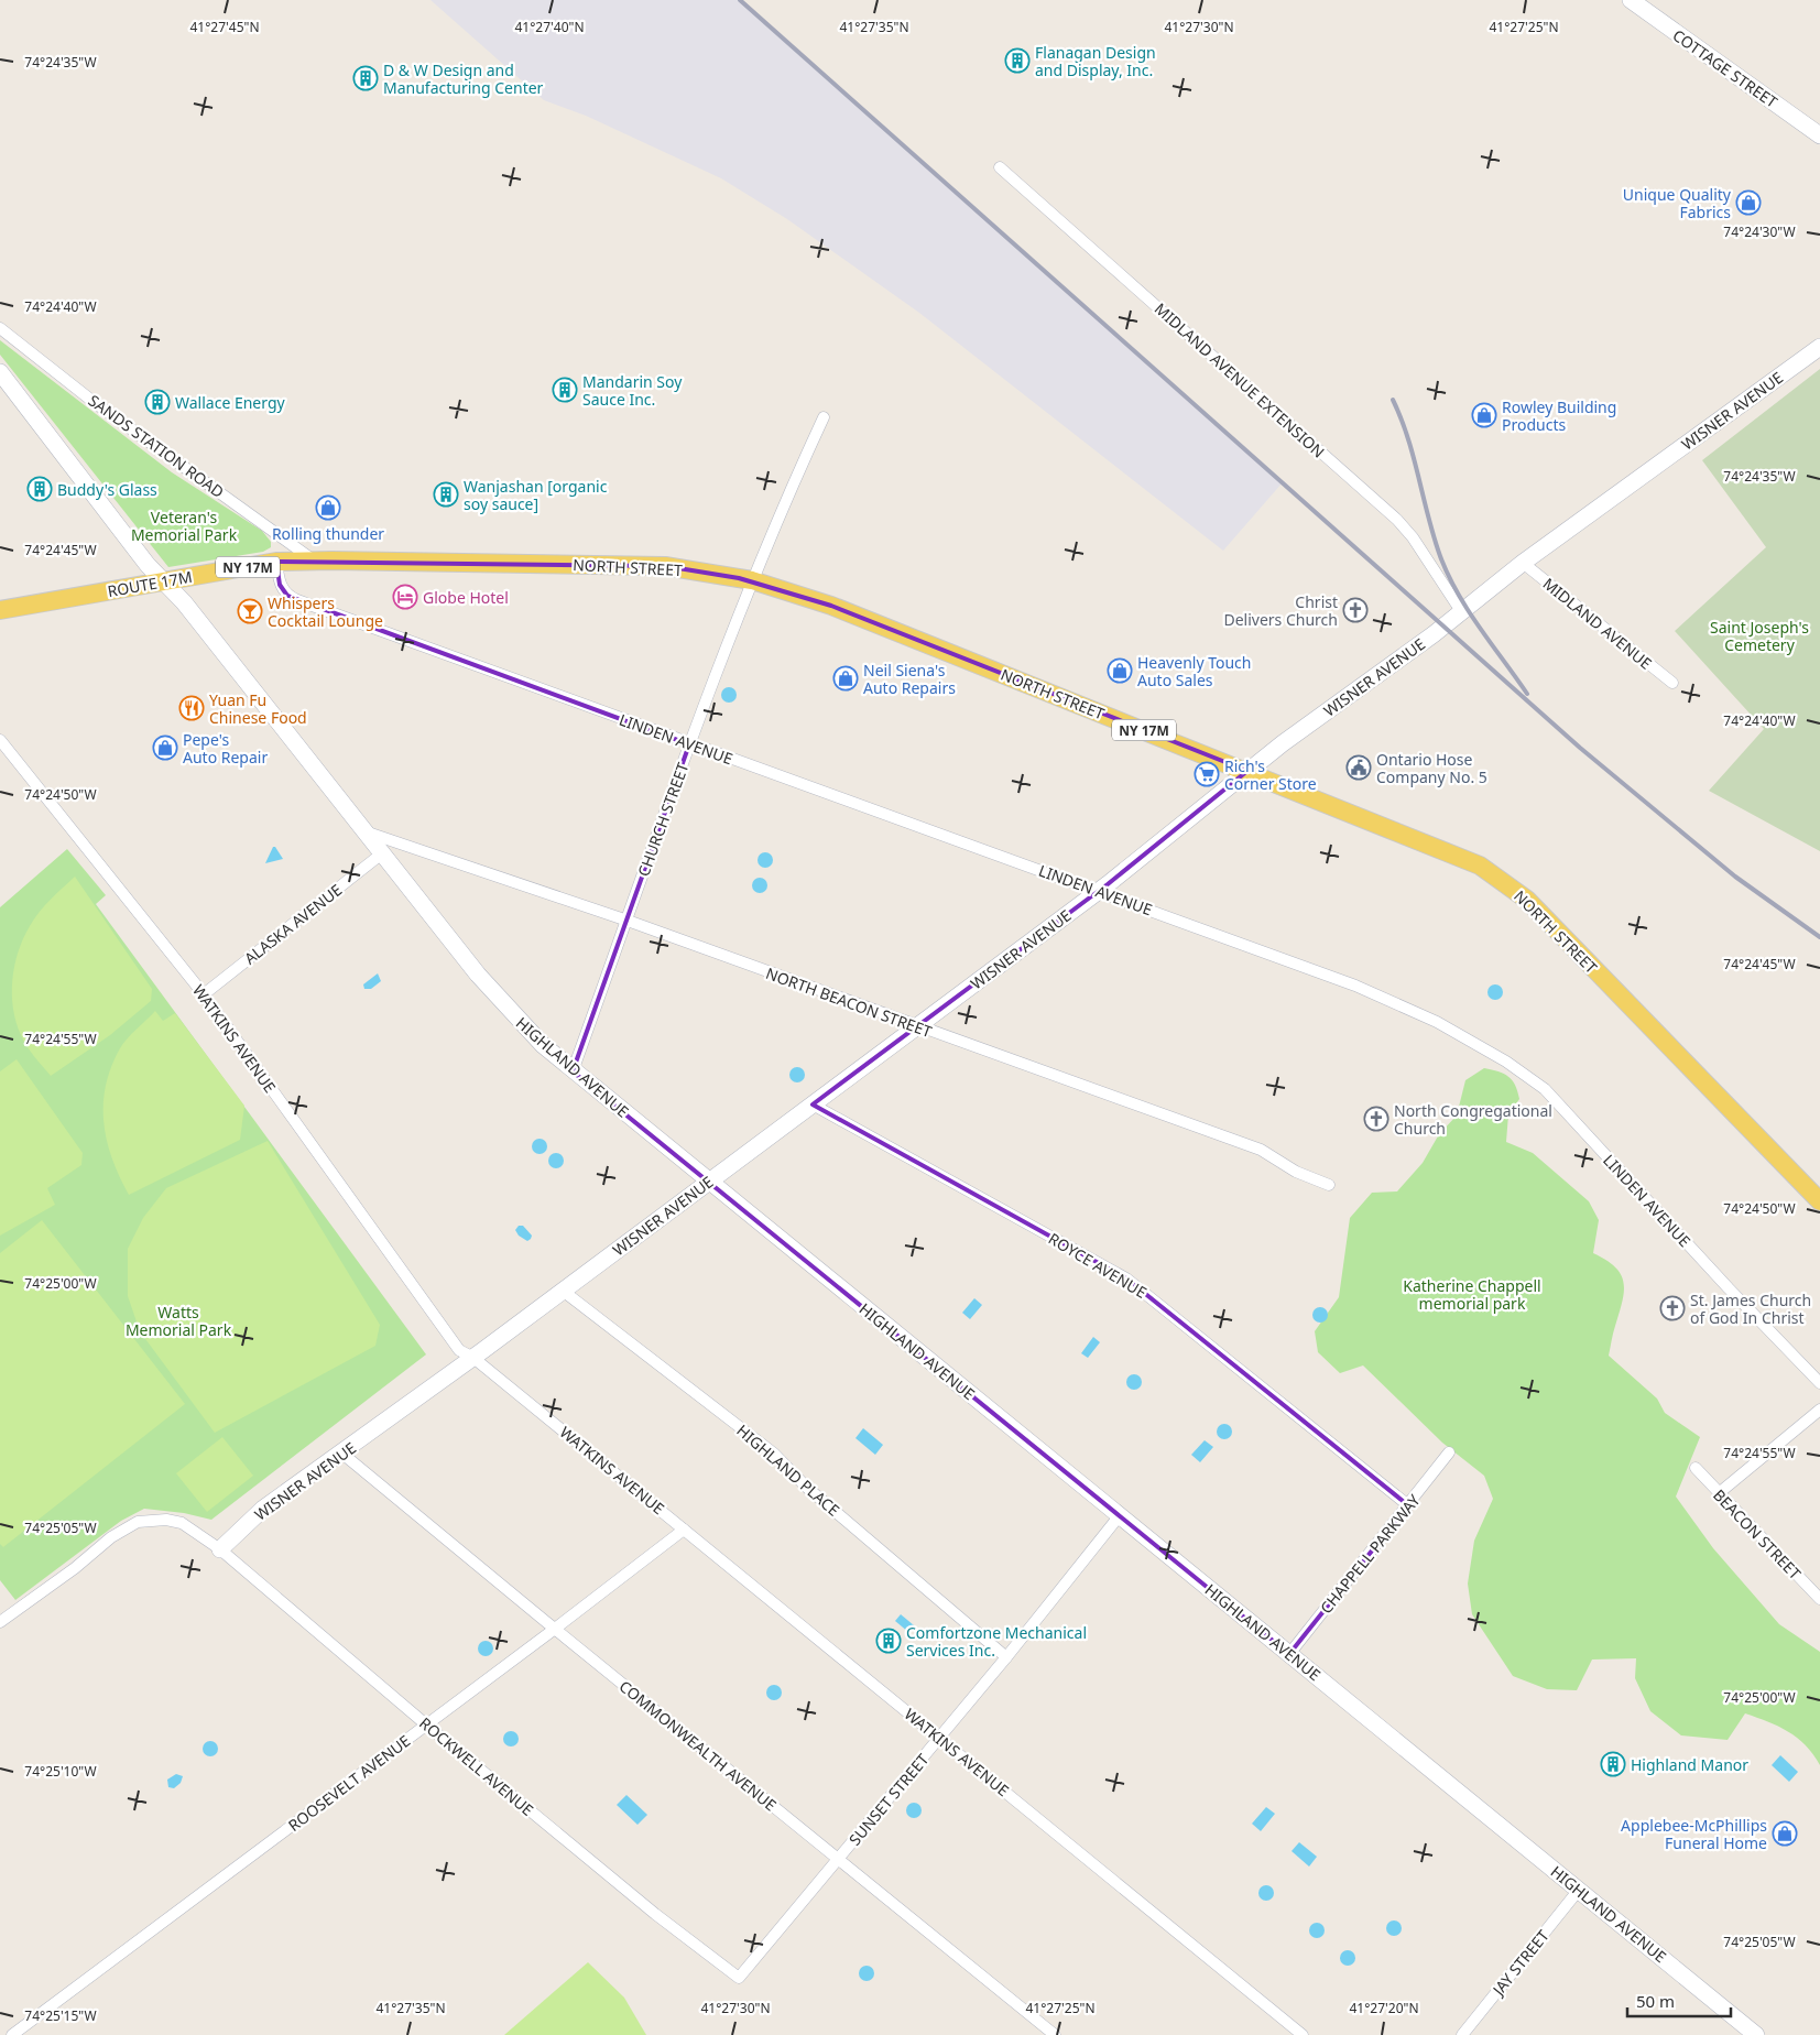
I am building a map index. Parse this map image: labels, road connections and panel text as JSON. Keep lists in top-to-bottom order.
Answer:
{
  "streets": {
    "main road": ["NY 17M", "NORTH STREET", "ROUTE 17M"],
    "street": [
      "COTTAGE STREET",
      "MIDLAND AVENUE EXTENSION",
      "WISNER AVENUE",
      "SANDS STATION ROAD",
      "MIDLAND AVENUE",
      "LINDEN AVENUE",
      "CHURCH STREET",
      "ALASKA AVENUE",
      "NORTH BEACON STREET",
      "WATKINS AVENUE",
      "HIGHLAND AVENUE",
      "ROYCE AVENUE",
      "HIGHLAND PLACE",
      "BEACON STREET",
      "CHAPPELL PARKWAY",
      "COMMONWEALTH AVENUE",
      "ROCKWELL AVENUE",
      "ROOSEVELT AVENUE",
      "SUNSET STREET",
      "JAY STREET"
    ]
  },
  "crossings": [
    ["MIDLAND AVENUE EXTENSION", "WISNER AVENUE"],
    ["WISNER AVENUE", "NORTH STREET"],
    ["WISNER AVENUE", "MIDLAND AVENUE"],
    ["WISNER AVENUE", "LINDEN AVENUE"],
    ["WISNER AVENUE", "NORTH BEACON STREET"],
    ["WISNER AVENUE", "WATKINS AVENUE"],
    ["WISNER AVENUE", "HIGHLAND AVENUE"],
    ["WISNER AVENUE", "ROYCE AVENUE"],
    ["WISNER AVENUE", "HIGHLAND PLACE"],
    ["WISNER AVENUE", "COMMONWEALTH AVENUE"],
    ["WISNER AVENUE", "ROCKWELL AVENUE"],
    ["SANDS STATION ROAD", "ROUTE 17M"],
    ["NORTH STREET", "ROUTE 17M"],
    ["NORTH STREET", "CHURCH STREET"],
    ["ROUTE 17M", "LINDEN AVENUE"],
    ["ROUTE 17M", "HIGHLAND AVENUE"],
    ["LINDEN AVENUE", "CHURCH STREET"],
    ["CHURCH STREET", "NORTH BEACON STREET"],
    ["CHURCH STREET", "HIGHLAND AVENUE"],
    ["ALASKA AVENUE", "WATKINS AVENUE"],
    ["ALASKA AVENUE", "HIGHLAND AVENUE"],
    ["NORTH BEACON STREET", "HIGHLAND AVENUE"],
    ["WATKINS AVENUE", "ROOSEVELT AVENUE"],
    ["WATKINS AVENUE", "SUNSET STREET"],
    ["HIGHLAND AVENUE", "CHAPPELL PARKWAY"],
    ["HIGHLAND AVENUE", "SUNSET STREET"],
    ["HIGHLAND AVENUE", "JAY STREET"],
    ["ROYCE AVENUE", "CHAPPELL PARKWAY"],
    ["HIGHLAND PLACE", "SUNSET STREET"],
    ["COMMONWEALTH AVENUE", "ROOSEVELT AVENUE"],
    ["COMMONWEALTH AVENUE", "SUNSET STREET"],
    ["ROCKWELL AVENUE", "ROOSEVELT AVENUE"],
    ["ROCKWELL AVENUE", "SUNSET STREET"]
  ],
  "parks": [
    "Veteran's Memorial Park",
    "Saint Joseph's Cemetery",
    "Katherine Chappell memorial park",
    "Watts Memorial Park"
  ],
  "places": {
    "building": [
      "Flanagan Design and Display, Inc.",
      "D & W Design and Manufacturing Center",
      "Mandarin Soy Sauce Inc.",
      "Wallace Energy",
      "Buddy's Glass",
      "Wanjashan [organic soy sauce]",
      "Comfortzone Mechanical Services Inc.",
      "Highland Manor"
    ],
    "shop": [
      "Unique Quality Fabrics",
      "Rowley Building Products",
      "Rolling thunder",
      "Heavenly Touch Auto Sales",
      "Neil Siena's Auto Repairs",
      "Pepe's Auto Repair",
      "Applebee-McPhillips Funeral Home"
    ],
    "hotel": ["Globe Hotel"],
    "church": ["Christ Delivers Church", "North Congregational Church", "St. James Church of God In Christ"],
    "bar": ["Whispers Cocktail Lounge"],
    "restaurant": ["Yuan Fu Chinese Food"],
    "public building": ["Ontario Hose Company No. 5"],
    "supermarket": ["Rich's Corner Store"]
  },
  "scale_bar": "50 m",
  "coordinates": [
    "41°27'40\"N",
    "41°27'35\"N",
    "41°27'30\"N",
    "41°27'45\"N",
    "41°27'25\"N",
    "74°24'35\"W",
    "74°24'30\"W",
    "74°24'40\"W",
    "74°24'45\"W",
    "74°24'50\"W",
    "74°24'55\"W",
    "74°25'00\"W",
    "74°25'05\"W",
    "74°25'10\"W",
    "41°27'20\"N",
    "74°25'15\"W"
  ]
}
